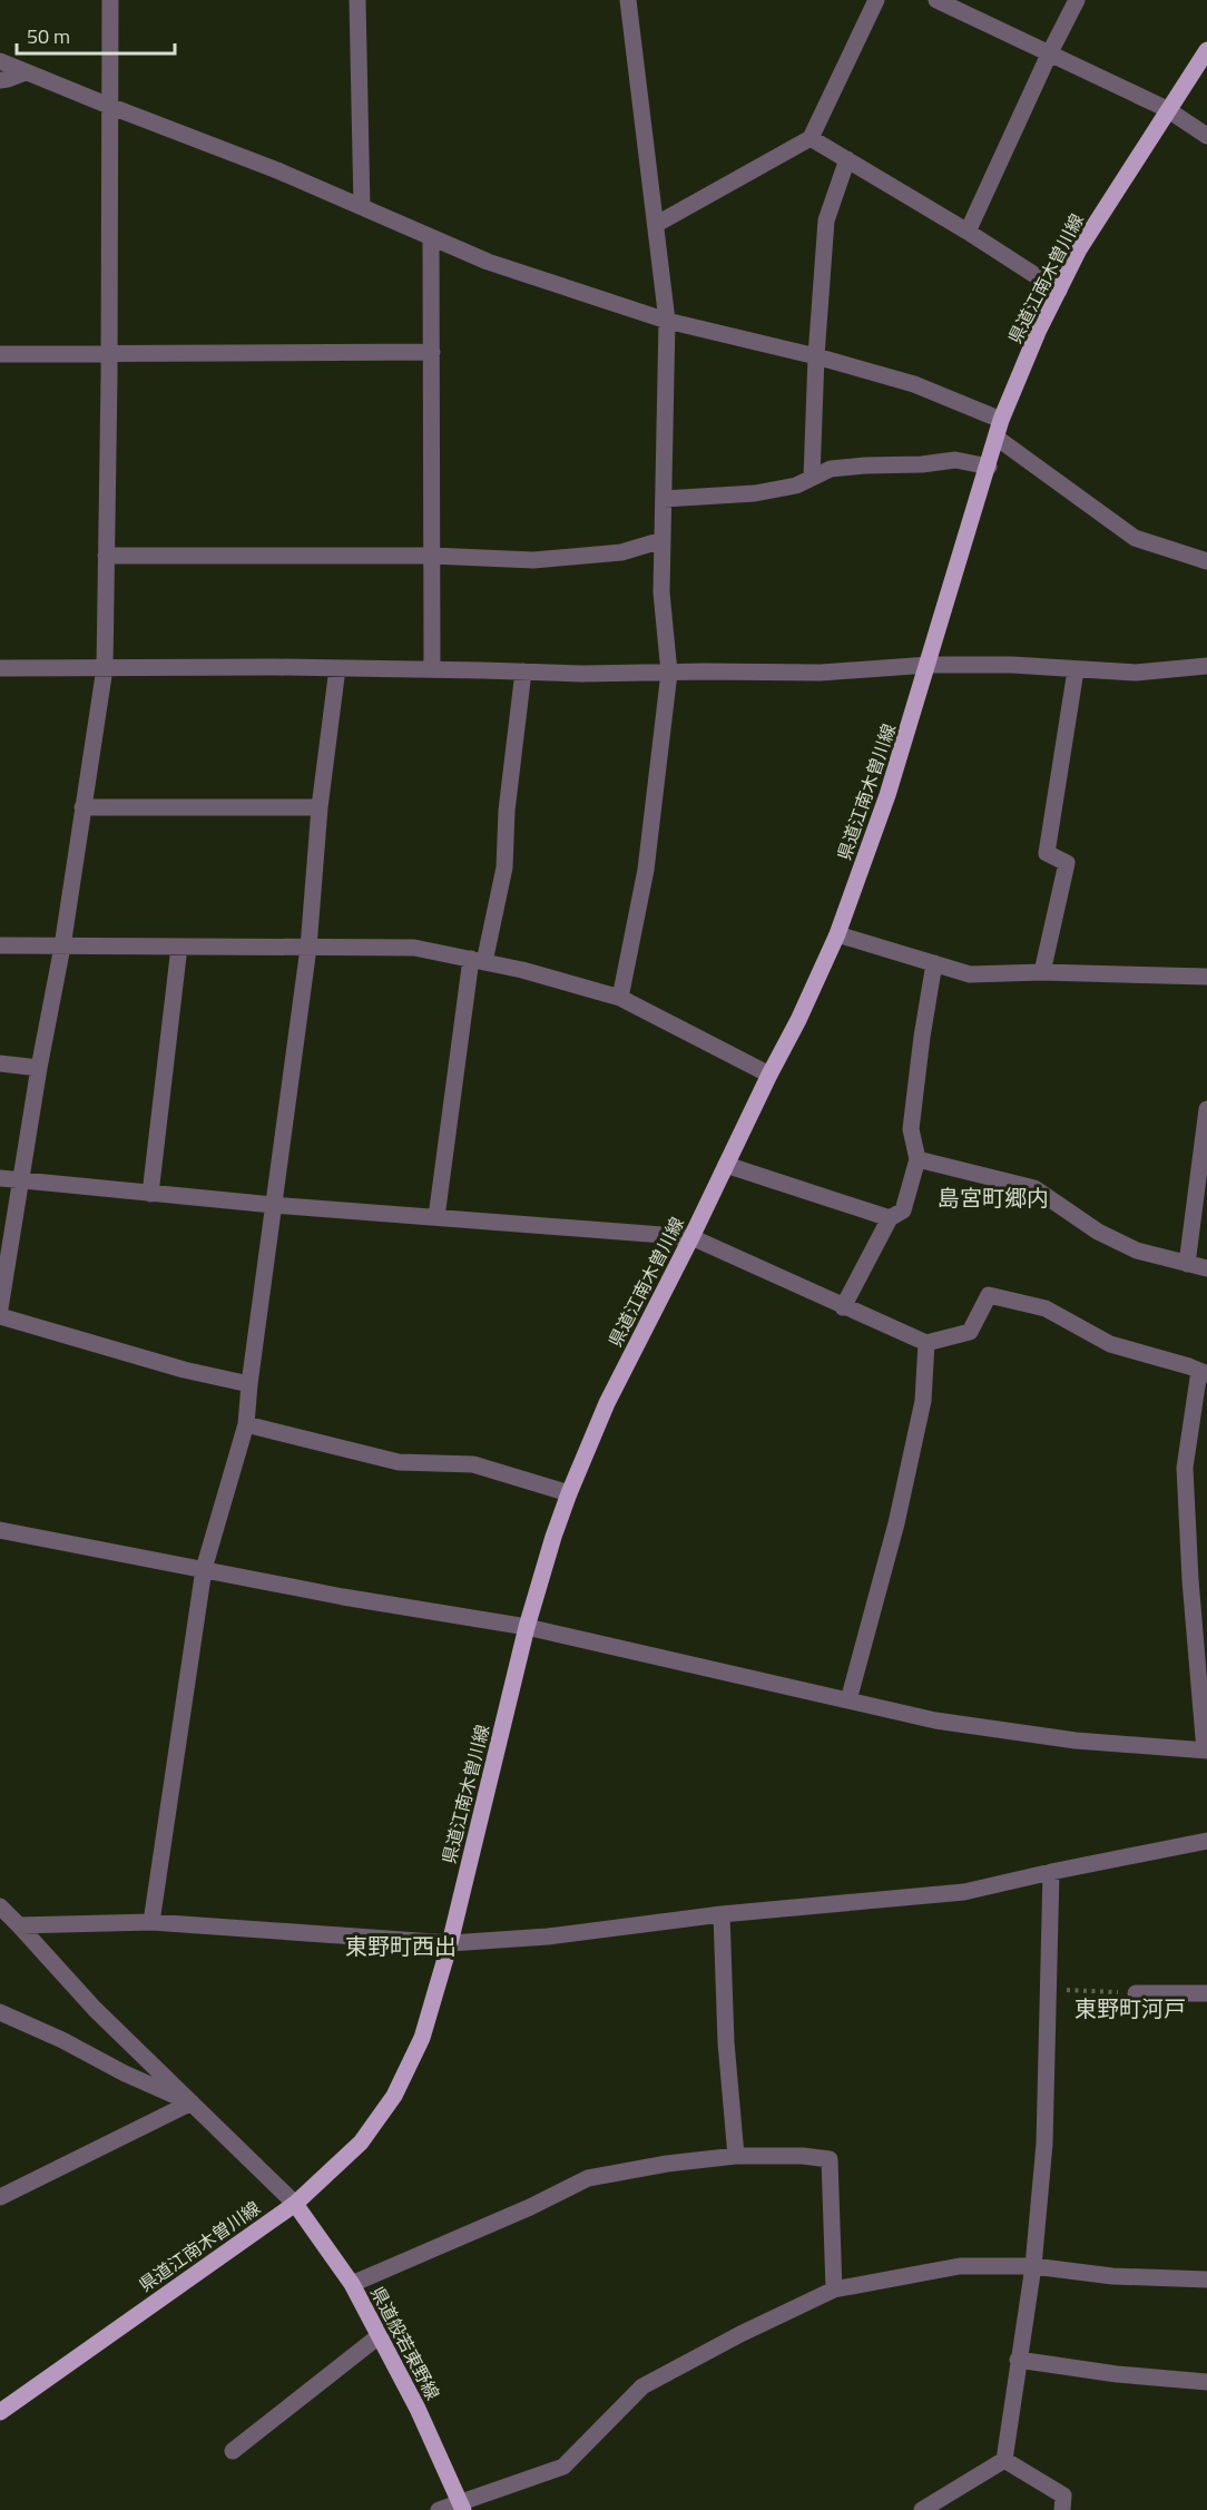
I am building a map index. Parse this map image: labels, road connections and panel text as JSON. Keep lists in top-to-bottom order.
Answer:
{
  "streets": {
    "main road": ["県道江南木曽川線", "県道般若東野線"]
  },
  "crossings": [
    ["県道江南木曽川線", "県道般若東野線"]
  ],
  "districts": ["島宮町郷内", "東野町西出", "東野町河戸"],
  "scale_bar": "50 m"
}
